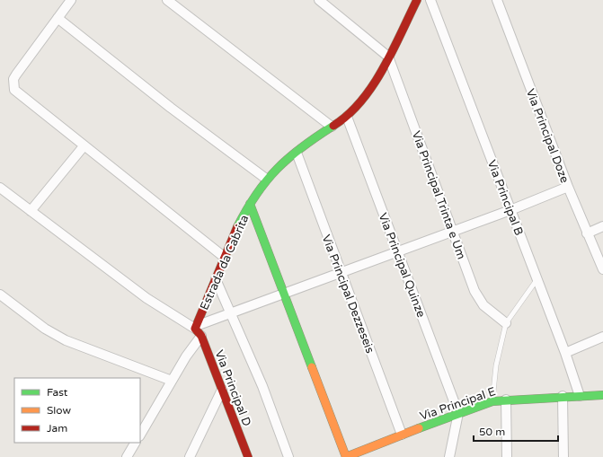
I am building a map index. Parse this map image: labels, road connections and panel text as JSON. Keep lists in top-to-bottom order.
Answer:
{
  "streets": {
    "street": [
      "Via Principal Doze",
      "Via Principal Trinta e Um",
      "Via Principal B",
      "Estrada da Cabrita",
      "Via Principal Quinze",
      "Via Principal Dezzeseis",
      "Via Principal D",
      "Via Principal E"
    ]
  },
  "crossings": [
    ["Via Principal Trinta e Um", "Estrada da Cabrita"],
    ["Via Principal B", "Via Principal E"],
    ["Estrada da Cabrita", "Via Principal Quinze"],
    ["Estrada da Cabrita", "Via Principal Dezzeseis"],
    ["Estrada da Cabrita", "Via Principal D"],
    ["Via Principal Quinze", "Via Principal E"],
    ["Via Principal Dezzeseis", "Via Principal E"]
  ],
  "legend": ["Fast", "Slow", "Jam"],
  "scale_bar": "50 m"
}
